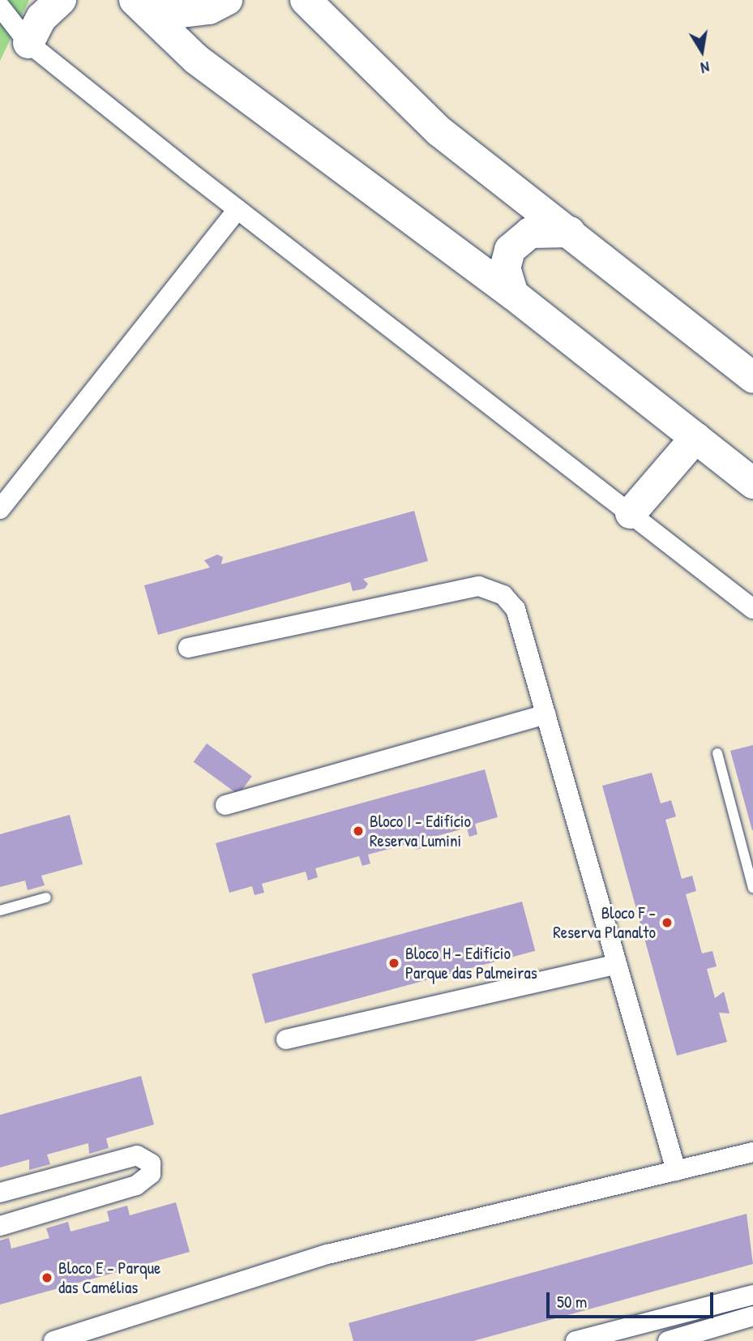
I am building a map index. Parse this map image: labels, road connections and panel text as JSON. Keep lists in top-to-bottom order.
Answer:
{
  "places": [
    "Bloco I - Edifício Reserva Lumini",
    "Bloco F - Reserva Planalto",
    "Bloco H - Edifício Parque das Palmeiras",
    "Bloco E - Parque das Camélias"
  ],
  "scale_bar": "50 m",
  "north": "bottom"
}
